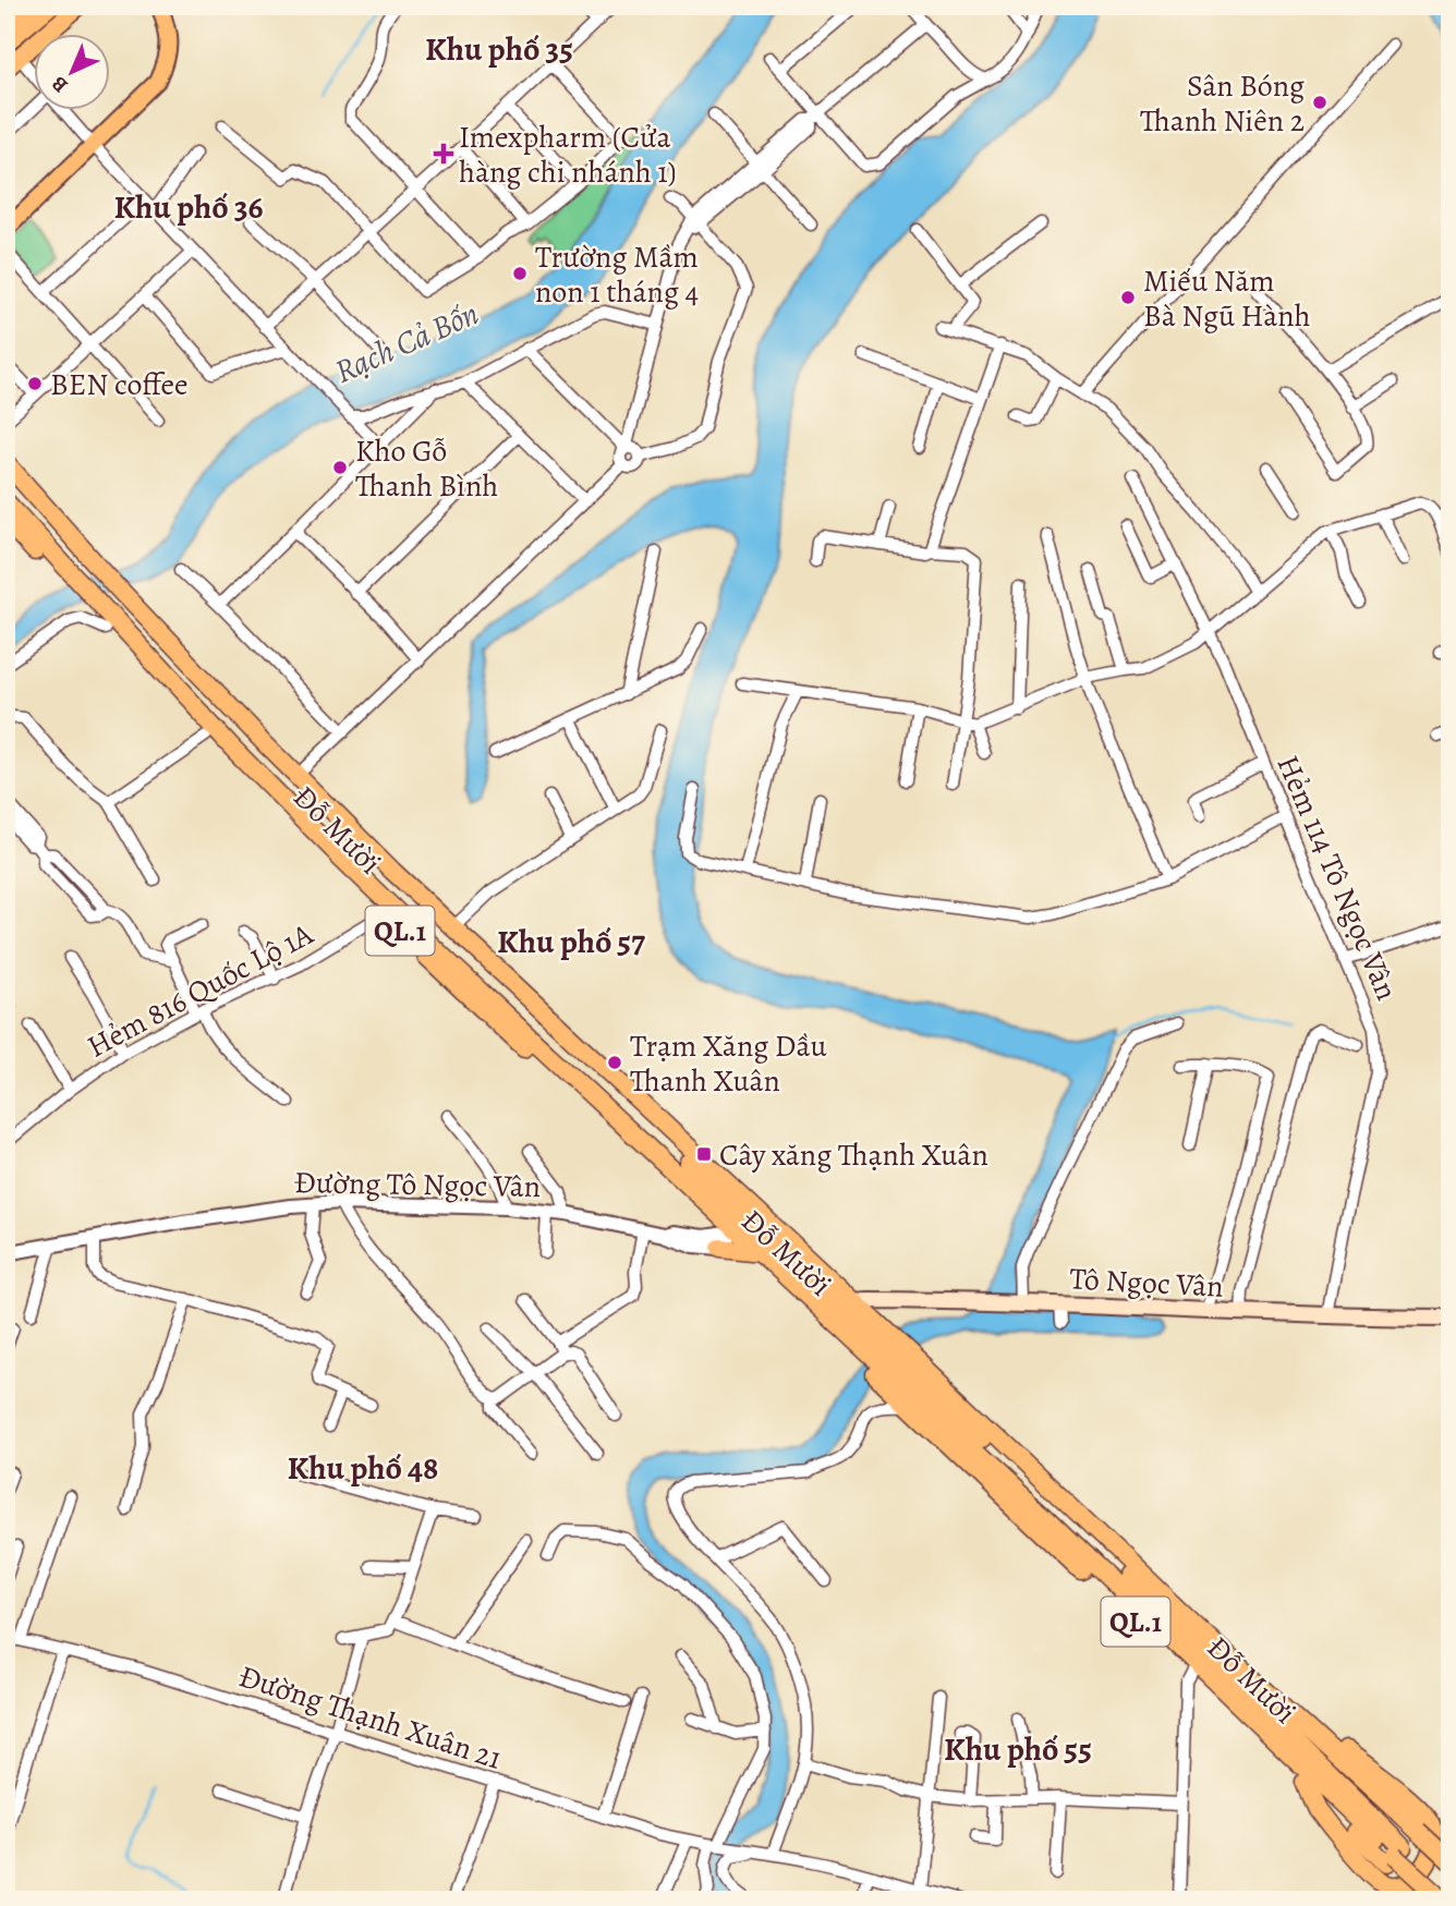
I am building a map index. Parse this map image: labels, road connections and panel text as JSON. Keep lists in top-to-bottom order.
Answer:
{
  "streets": {
    "highway": ["Đỗ Mười", "QL.1"],
    "main road": ["Tô Ngọc Vân"],
    "street": [
      "Hẻm 114 Tô Ngọc Vân",
      "Hẻm 816 Quốc Lộ 1A",
      "Đường Tô Ngọc Vân",
      "Đường Thạnh Xuân 21"
    ]
  },
  "crossings": [
    ["Đỗ Mười", "QL.1"],
    ["Đỗ Mười", "Hẻm 816 Quốc Lộ 1A"],
    ["Đỗ Mười", "Đường Tô Ngọc Vân"],
    ["Đỗ Mười", "Tô Ngọc Vân"],
    ["Hẻm 114 Tô Ngọc Vân", "Tô Ngọc Vân"]
  ],
  "districts": [
    "Khu phố 35",
    "Khu phố 36",
    "Khu phố 57",
    "Khu phố 48",
    "Khu phố 55"
  ],
  "water": ["Rạch Cả Bốn"],
  "places": {
    "other": [
      "Sân Bóng Thanh Niên 2",
      "Trường Mầm non 1 tháng 4",
      "Miếu Năm Bà Ngũ Hành",
      "BEN coffee",
      "Kho Gỗ Thanh Bình",
      "Trạm Xăng Dầu Thanh Xuân"
    ],
    "health": ["Imexpharm (Cửa hàng chi nhánh 1)"],
    "transit": ["Cây xăng Thạnh Xuân"]
  },
  "north": "bottom left"
}
